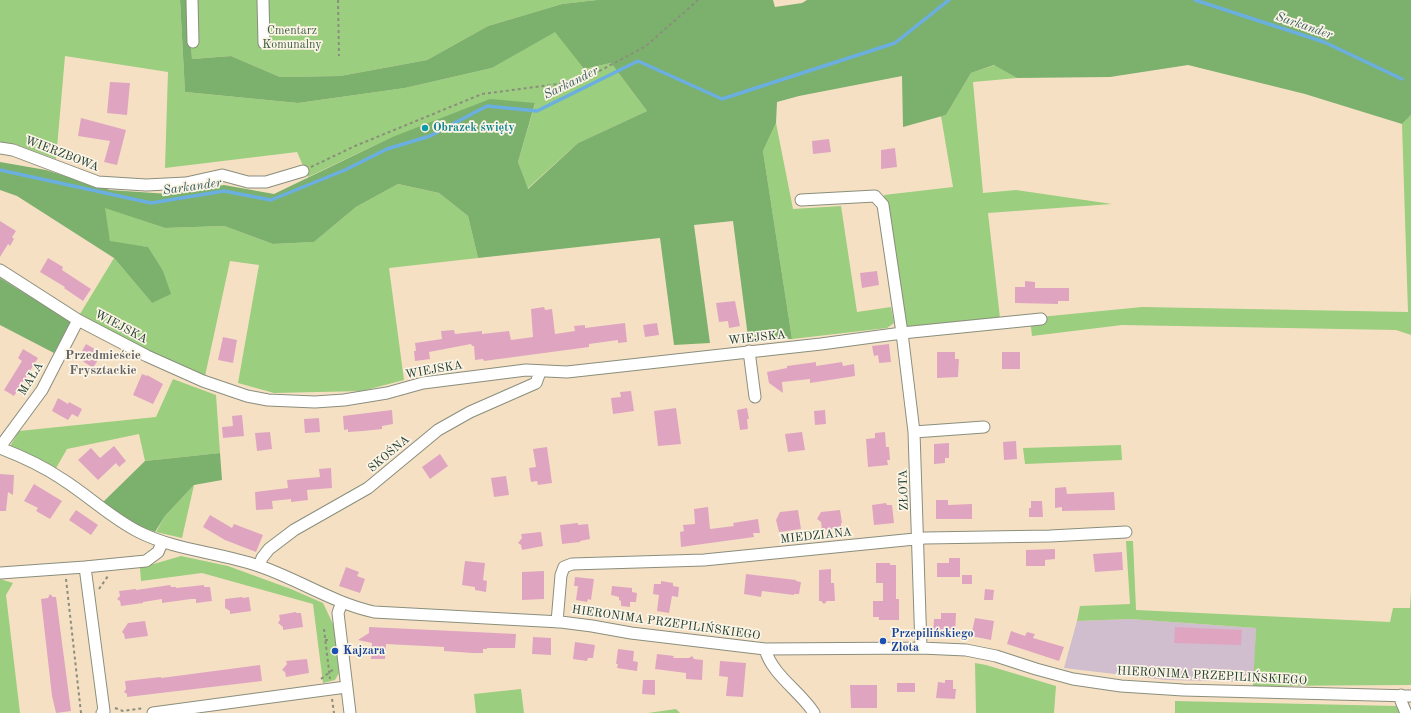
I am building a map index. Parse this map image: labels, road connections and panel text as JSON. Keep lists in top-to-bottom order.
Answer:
{
  "streets": {
    "street": [
      "WIERZBOWA",
      "WIEJSKA",
      "MAŁA",
      "SKOŚNA",
      "ZŁOTA",
      "MIEDZIANA",
      "HIERONIMA PRZEPILIŃSKIEGO"
    ]
  },
  "crossings": [
    ["WIEJSKA", "MAŁA"],
    ["WIEJSKA", "SKOŚNA"],
    ["WIEJSKA", "ZŁOTA"],
    ["MAŁA", "HIERONIMA PRZEPILIŃSKIEGO"],
    ["SKOŚNA", "HIERONIMA PRZEPILIŃSKIEGO"],
    ["ZŁOTA", "MIEDZIANA"],
    ["ZŁOTA", "HIERONIMA PRZEPILIŃSKIEGO"],
    ["MIEDZIANA", "HIERONIMA PRZEPILIŃSKIEGO"]
  ],
  "districts": ["Przedmieście Frysztackie"],
  "water": ["Sarkander"],
  "parks": ["Cmentarz Komunalny"],
  "places": ["Obrazek święty", "Przepilińskiego Złota", "Kajzara"]
}
